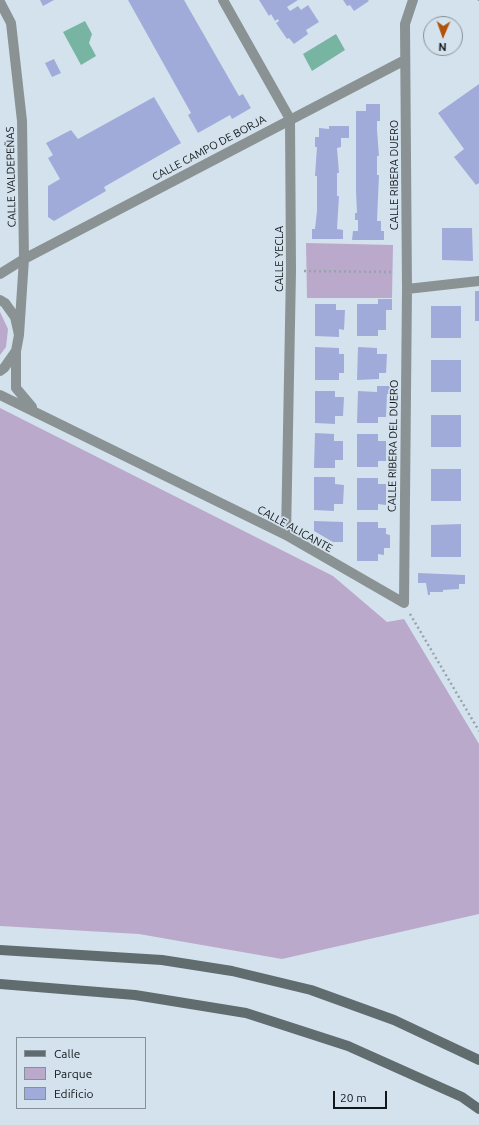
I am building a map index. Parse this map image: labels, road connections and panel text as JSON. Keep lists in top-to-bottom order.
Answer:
{
  "streets": {
    "street": [
      "CALLE CAMPO DE BORJA",
      "CALLE RIBERA DUERO",
      "CALLE VALDEPEÑAS",
      "CALLE YECLA",
      "CALLE RIBERA DEL DUERO",
      "CALLE ALICANTE"
    ]
  },
  "crossings": [
    ["CALLE CAMPO DE BORJA", "CALLE RIBERA DUERO"],
    ["CALLE CAMPO DE BORJA", "CALLE VALDEPEÑAS"],
    ["CALLE CAMPO DE BORJA", "CALLE YECLA"],
    ["CALLE RIBERA DUERO", "CALLE RIBERA DEL DUERO"],
    ["CALLE VALDEPEÑAS", "CALLE ALICANTE"],
    ["CALLE YECLA", "CALLE ALICANTE"],
    ["CALLE RIBERA DEL DUERO", "CALLE ALICANTE"]
  ],
  "legend": ["Calle", "Parque", "Edificio"],
  "scale_bar": "20 m",
  "north": "bottom"
}
